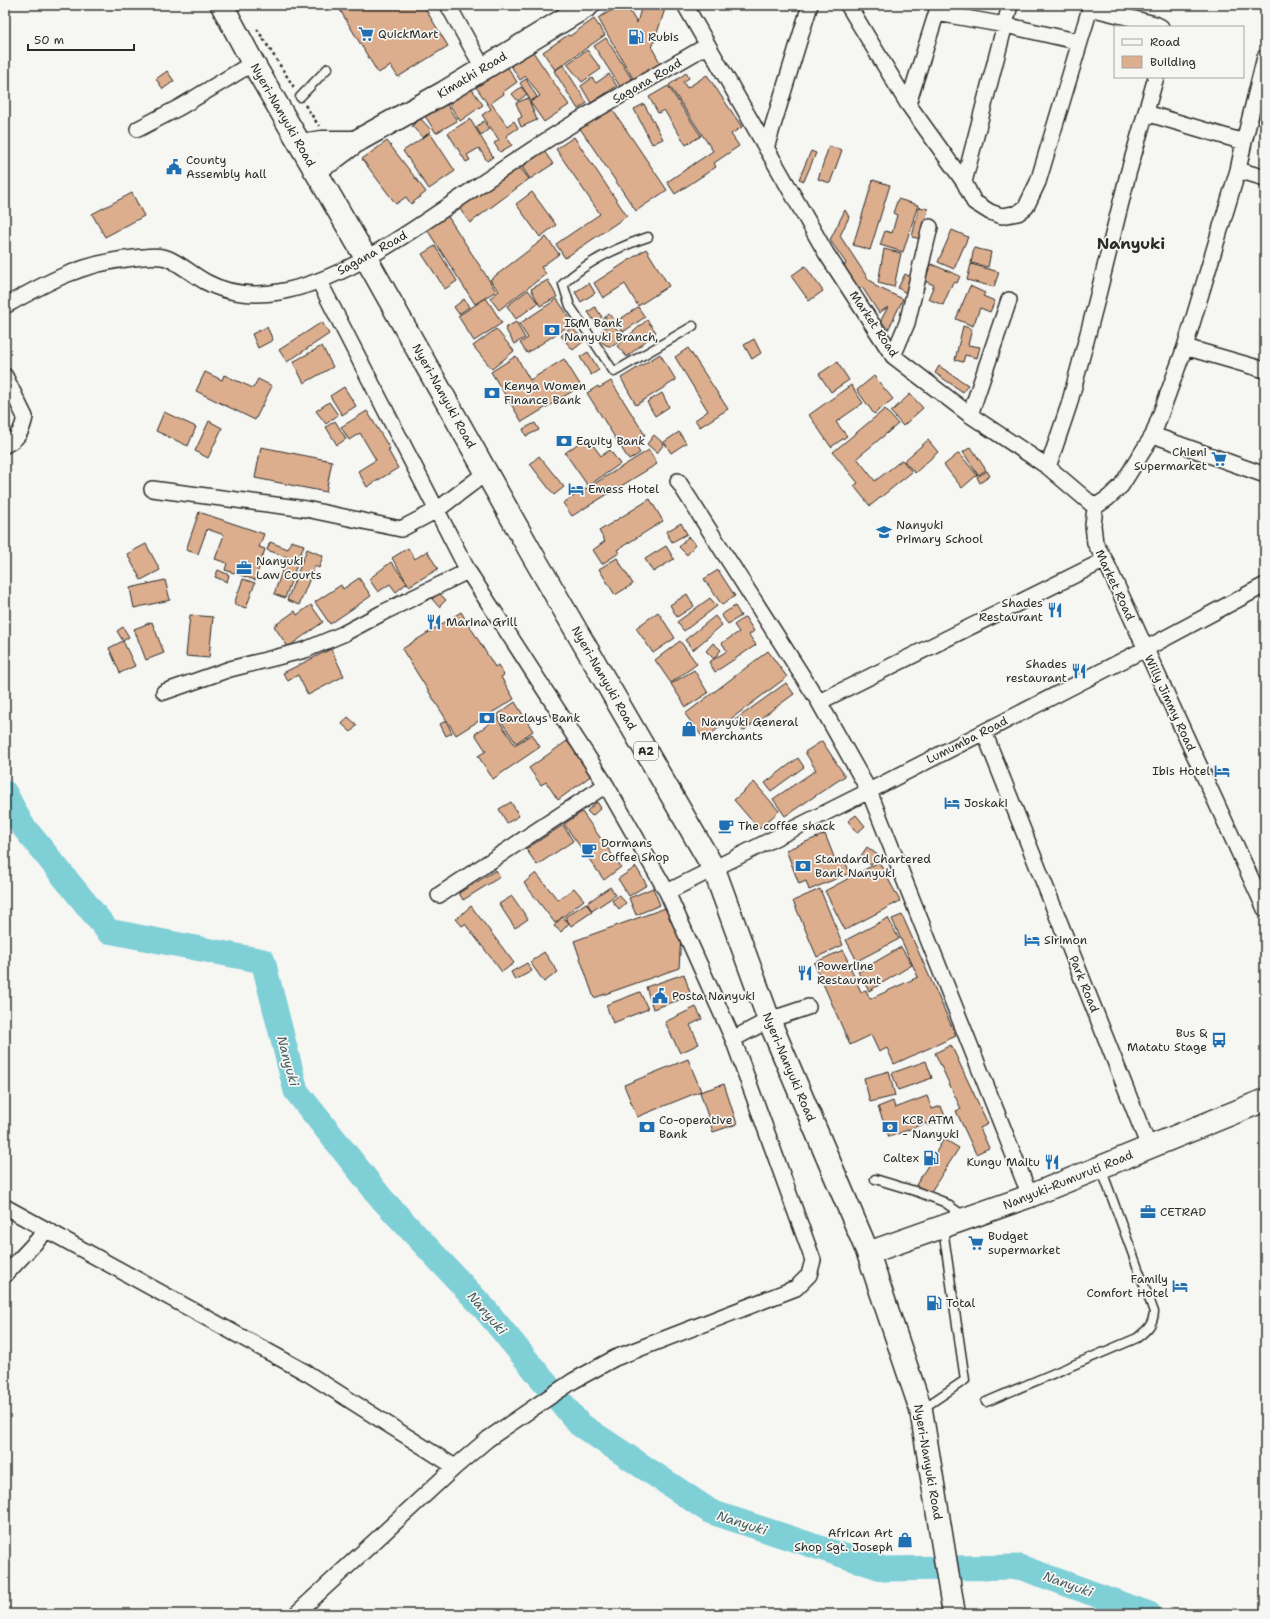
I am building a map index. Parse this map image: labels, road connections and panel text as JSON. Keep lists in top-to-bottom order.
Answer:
{
  "streets": {
    "main road": [
      "Kimathi Road",
      "Nyeri-Nanyuki Road",
      "A2",
      "Nanyuki-Rumuruti Road"
    ],
    "street": [
      "Sagana Road",
      "Market Road",
      "Willy Jimmy Road",
      "Lumumba Road",
      "Park Road"
    ]
  },
  "crossings": [
    ["Kimathi Road", "Nyeri-Nanyuki Road"],
    ["Sagana Road", "Nyeri-Nanyuki Road"],
    ["Sagana Road", "Market Road"],
    ["Nyeri-Nanyuki Road", "Lumumba Road"],
    ["Nyeri-Nanyuki Road", "Nanyuki-Rumuruti Road"],
    ["Market Road", "Willy Jimmy Road"],
    ["Market Road", "Lumumba Road"],
    ["Willy Jimmy Road", "Lumumba Road"],
    ["Lumumba Road", "Park Road"],
    ["Park Road", "Nanyuki-Rumuruti Road"]
  ],
  "districts": ["Nanyuki"],
  "water": ["Nanyuki"],
  "places": {
    "supermarket": ["QuickMart", "Chieni Supermarket", "Budget supermarket"],
    "fuel station": ["Rubis", "Caltex", "Total"],
    "public building": ["County Assembly hall", "Posta Nanyuki"],
    "bank": [
      "I&M Bank Nanyuki Branch,",
      "Kenya Women Finance Bank",
      "Equity Bank",
      "Barclays Bank",
      "Standard Chartered Bank Nanyuki",
      "Co-operative Bank",
      "KCB ATM - Nanyuki"
    ],
    "hotel": [
      "Emess Hotel",
      "Ibis Hotel",
      "Joskaki",
      "Sirimon",
      "Family Comfort Hotel"
    ],
    "school or university": ["Nanyuki Primary School"],
    "office": ["Nanyuki Law Courts", "CETRAD"],
    "restaurant": [
      "Shades Restaurant",
      "Marina Grill",
      "Shades restaurant",
      "Powerline Restaurant",
      "Kungu Maitu"
    ],
    "shop": ["Nanyuki General Merchants", "African Art Shop Sgt. Joseph"],
    "cafe": ["The coffee shack", "Dormans Coffee Shop"],
    "bus stop": ["Bus & Matatu Stage"]
  },
  "legend": ["Road", "Building"],
  "scale_bar": "50 m"
}
